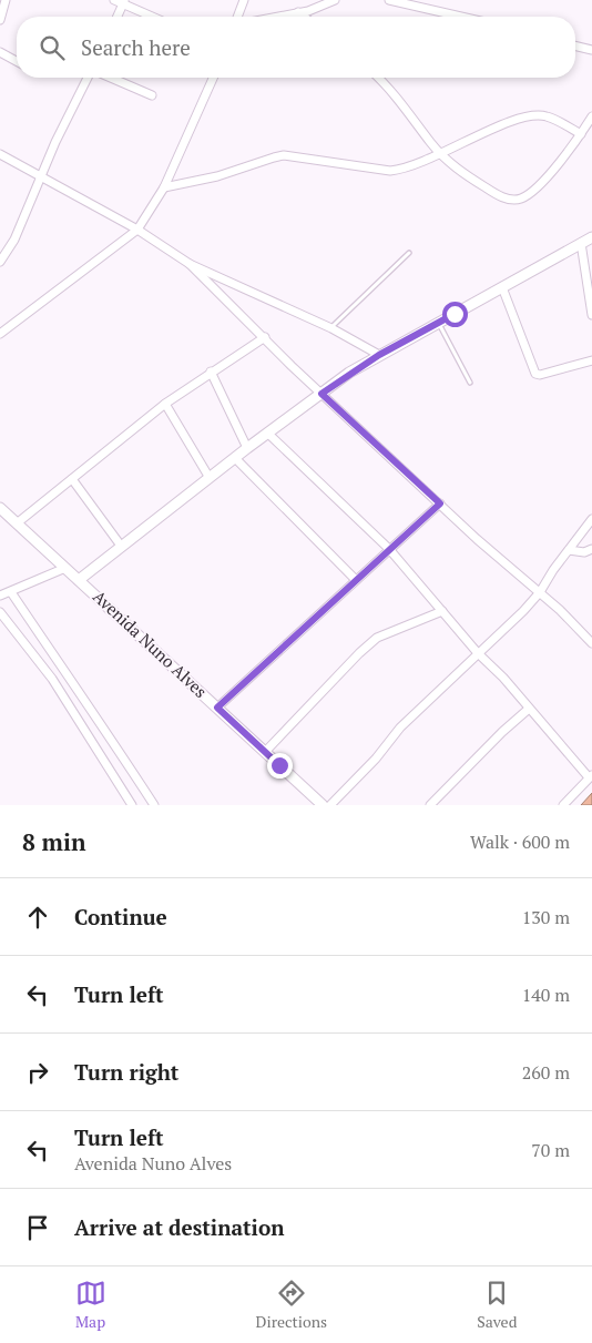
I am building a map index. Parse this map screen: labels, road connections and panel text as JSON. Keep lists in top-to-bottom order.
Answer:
{
  "streets": {
    "street": ["Avenida Nuno Alves"]
  },
  "page": {
    "search": "Search here",
    "heading": ["8 min", "Walk · 600 m"],
    "list": [
      ["Continue", "130 m"],
      ["Turn left", "140 m"],
      ["Turn right", "260 m"],
      ["Turn left", "Avenida Nuno Alves", "70 m"],
      "Arrive at destination"
    ],
    "nav": ["Map", "Directions", "Saved"]
  }
}
